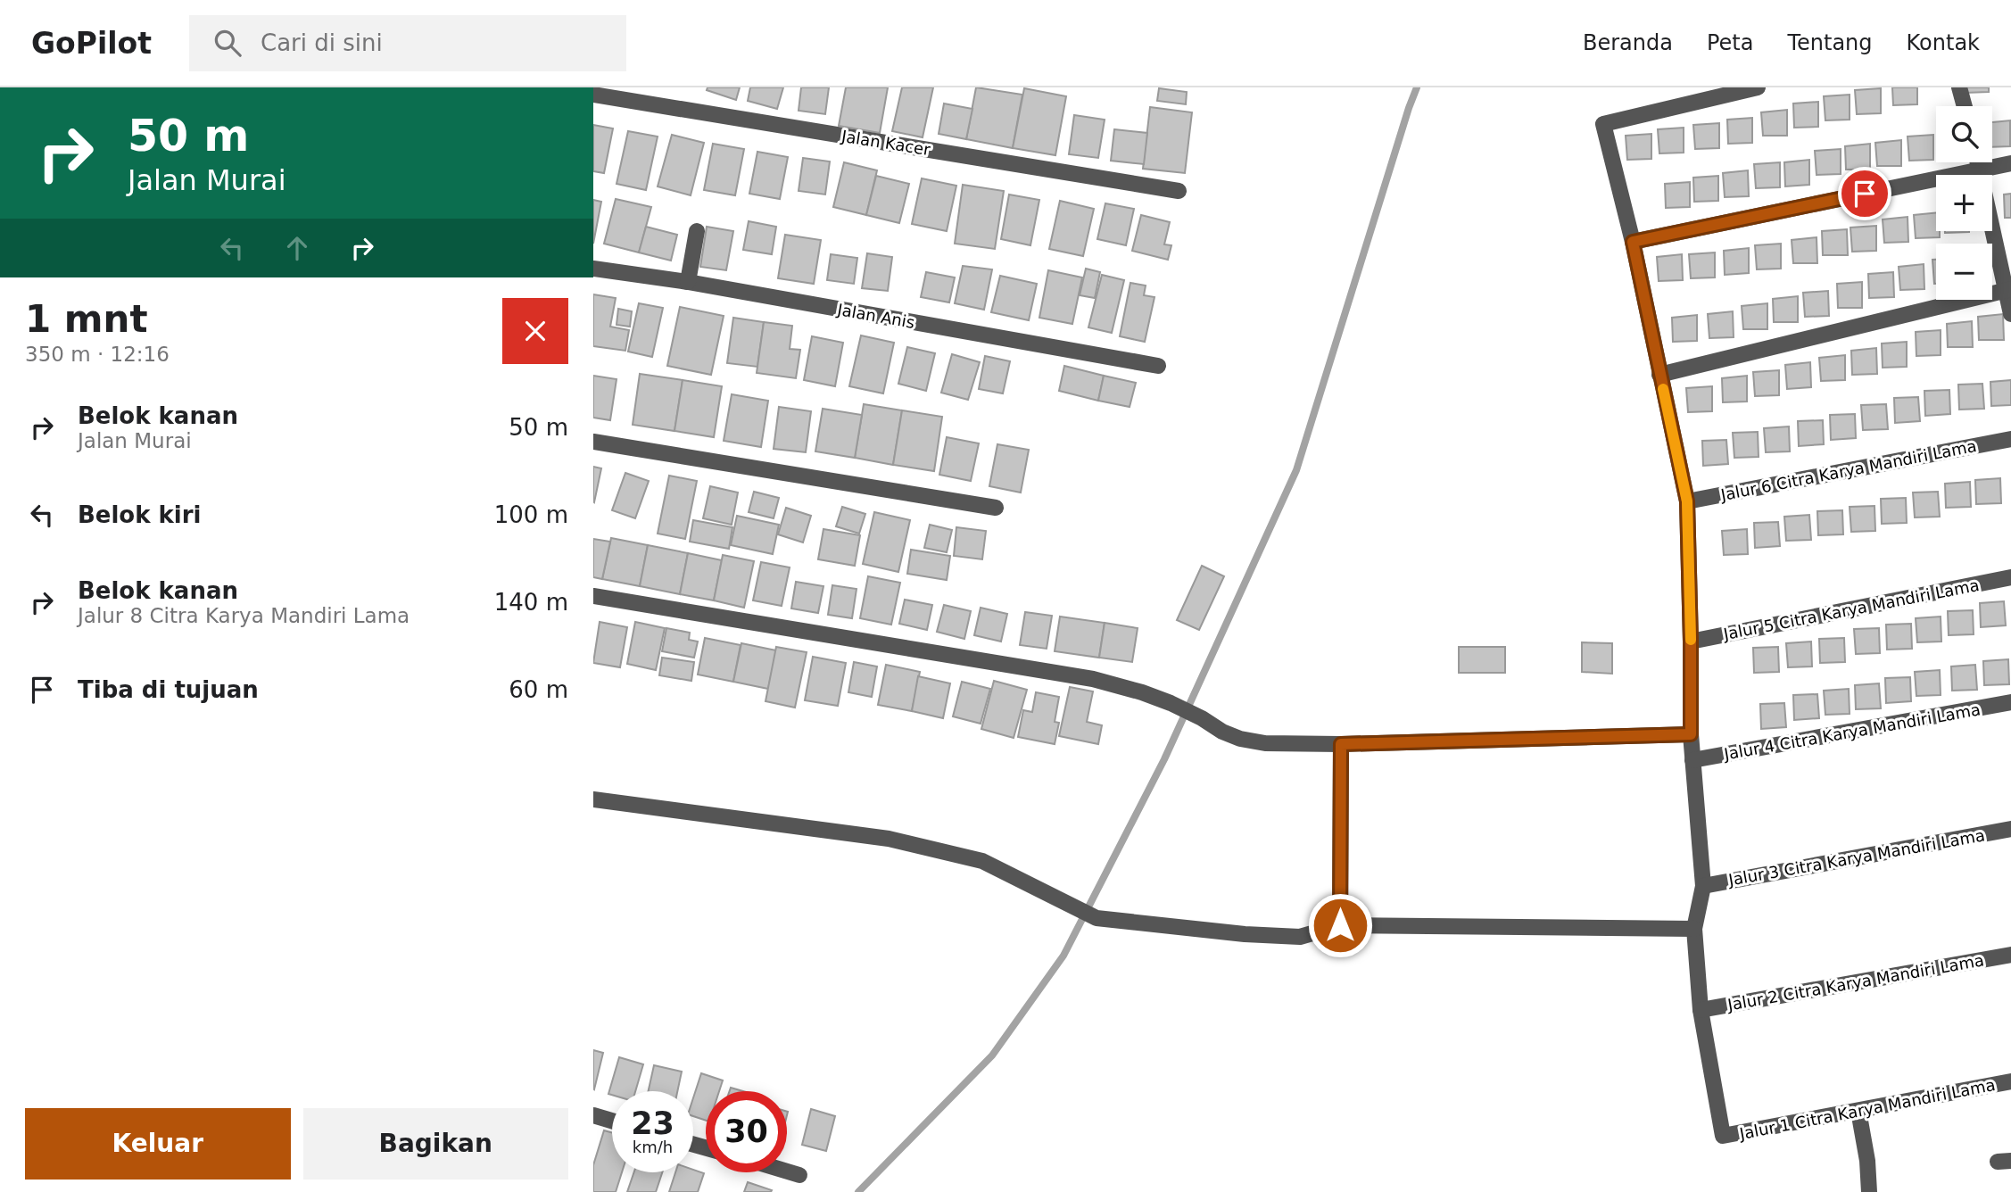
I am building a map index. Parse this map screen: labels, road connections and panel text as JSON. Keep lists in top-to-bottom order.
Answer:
{
  "streets": {
    "street": [
      "Jalan Kacer",
      "Jalan Anis",
      "Jalur 6 Citra Karya Mandiri Lama",
      "Jalur 5 Citra Karya Mandiri Lama",
      "Jalur 4 Citra Karya Mandiri Lama",
      "Jalur 3 Citra Karya Mandiri Lama",
      "Jalur 2 Citra Karya Mandiri Lama",
      "Jalur 1 Citra Karya Mandiri Lama"
    ]
  },
  "crossings": [
    ["Jalur 2 Citra Karya Mandiri Lama", "Jalur 1 Citra Karya Mandiri Lama"]
  ],
  "page": {
    "header": "GoPilot",
    "search": "Cari di sini",
    "nav": [
      "Beranda",
      "Peta",
      "Tentang",
      "Kontak"
    ],
    "turn": ["50 m", "Jalan Murai"],
    "map_buttons": ["+", "−"],
    "heading": ["1 mnt", "350 m · 12:16"],
    "list": [
      {
        "name": "Belok kanan",
        "note": "Jalan Murai",
        "value": "50 m"
      },
      {
        "name": "Belok kiri",
        "value": "100 m"
      },
      {
        "name": "Belok kanan",
        "note": "Jalur 8 Citra Karya Mandiri Lama",
        "value": "140 m"
      },
      {
        "name": "Tiba di tujuan",
        "value": "60 m"
      }
    ],
    "speed": "23 km/h",
    "limit": "30",
    "buttons": ["Keluar", "Bagikan"]
  }
}
